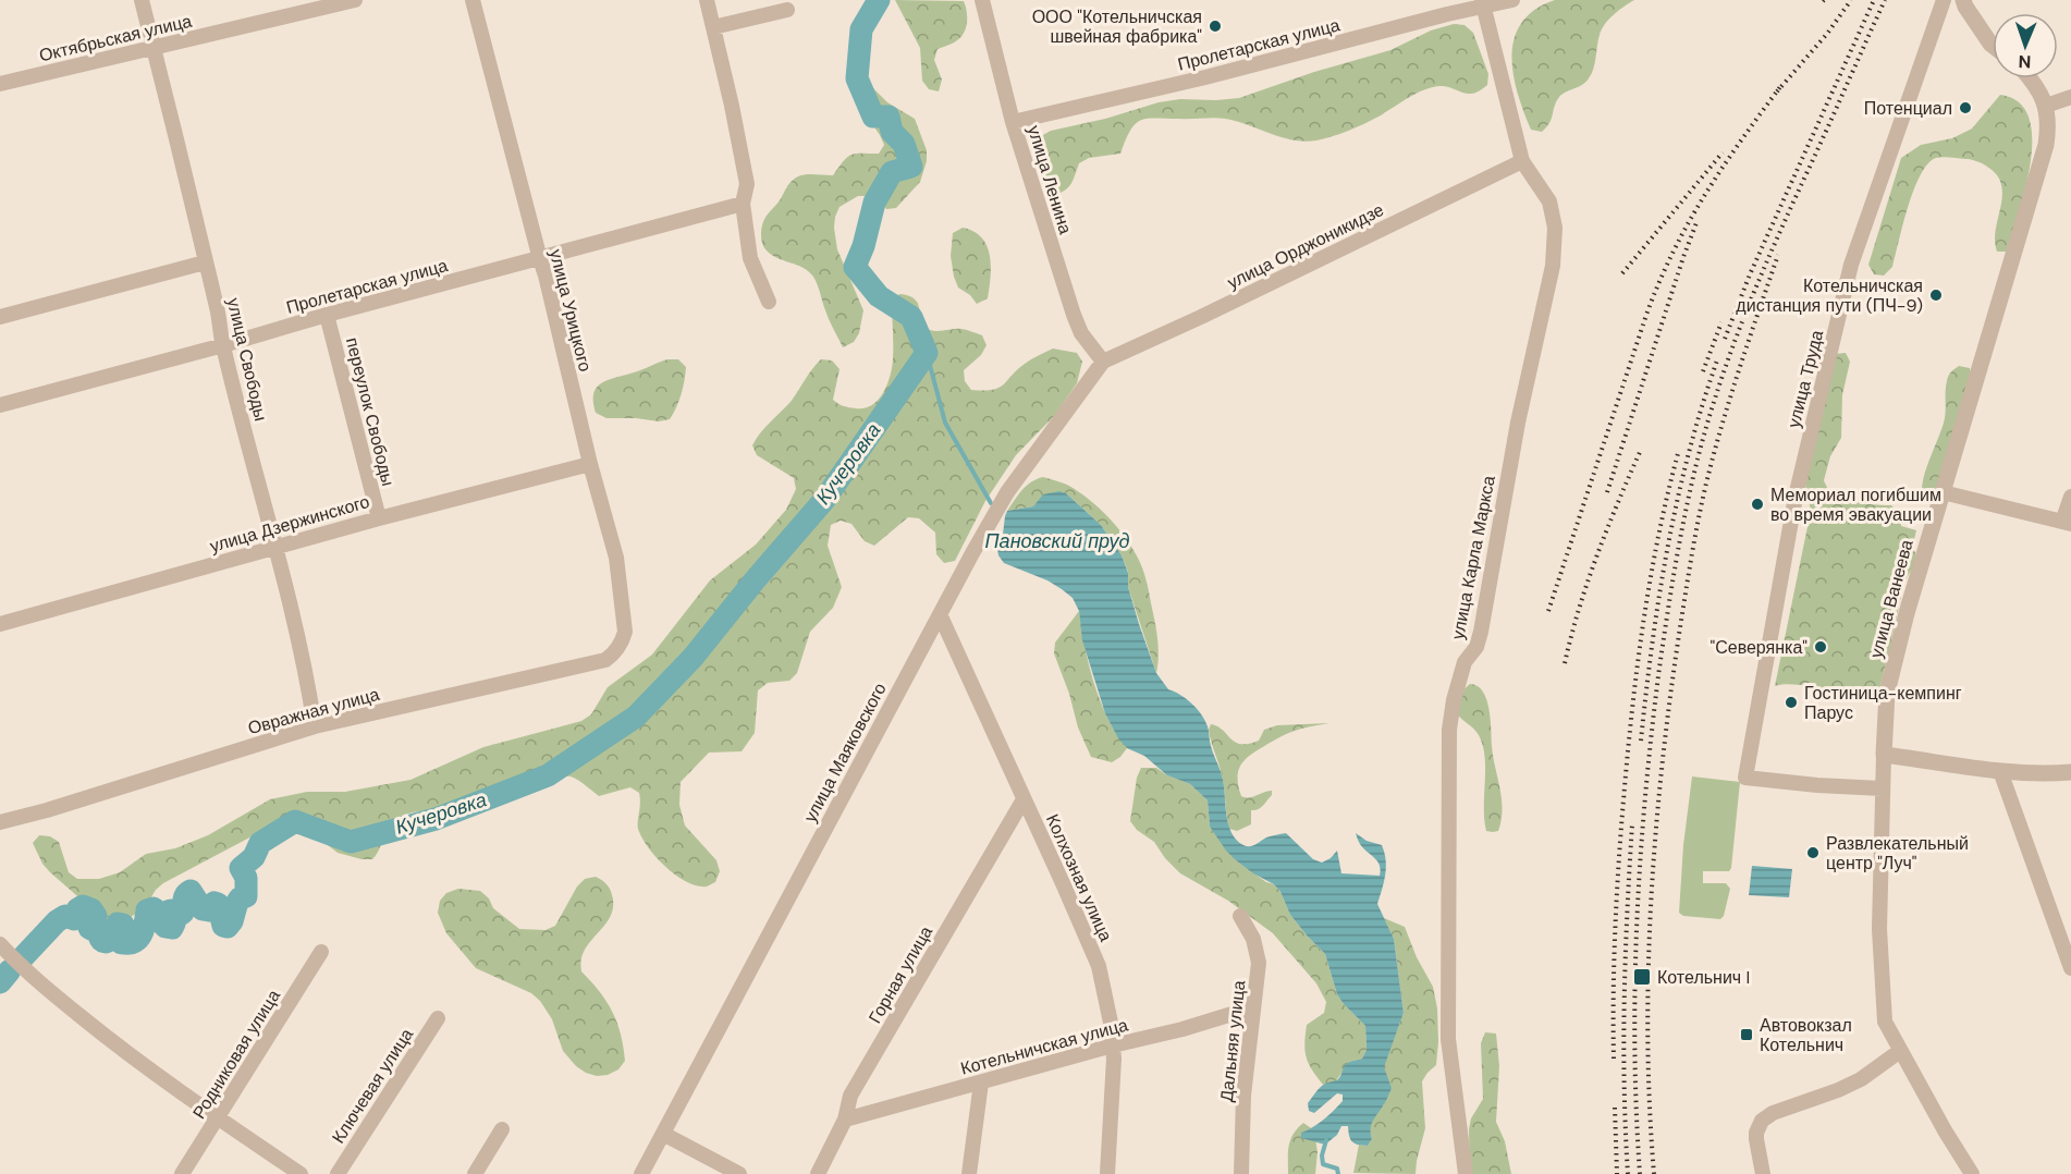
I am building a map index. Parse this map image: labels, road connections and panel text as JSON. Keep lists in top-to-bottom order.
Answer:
{
  "streets": {
    "street": [
      "Октябрьская улица",
      "Пролетарская улица",
      "улица Ленина",
      "улица Орджоникидзе",
      "улица Урицкого",
      "улица Свободы",
      "улица Труда",
      "переулок Свободы",
      "улица Дзержинского",
      "улица Карла Маркса",
      "улица Ванеева",
      "Овражная улица",
      "улица Маяковского",
      "Колхозная улица",
      "Горная улица",
      "Дальняя улица",
      "Котельничская улица",
      "Родниковая улица",
      "Ключевая улица"
    ]
  },
  "crossings": [
    ["Октябрьская улица", "улица Свободы"],
    ["Пролетарская улица", "улица Ленина"],
    ["Пролетарская улица", "улица Урицкого"],
    ["Пролетарская улица", "улица Свободы"],
    ["Пролетарская улица", "переулок Свободы"],
    ["Пролетарская улица", "улица Карла Маркса"],
    ["улица Ленина", "улица Орджоникидзе"],
    ["улица Ленина", "улица Маяковского"],
    ["улица Орджоникидзе", "улица Карла Маркса"],
    ["улица Орджоникидзе", "улица Маяковского"],
    ["улица Урицкого", "улица Дзержинского"],
    ["улица Урицкого", "Овражная улица"],
    ["улица Свободы", "улица Дзержинского"],
    ["улица Свободы", "Овражная улица"],
    ["улица Труда", "улица Ванеева"],
    ["переулок Свободы", "улица Дзержинского"],
    ["улица Маяковского", "Колхозная улица"],
    ["Колхозная улица", "Горная улица"],
    ["Колхозная улица", "Котельничская улица"],
    ["Горная улица", "Котельничская улица"],
    ["Дальняя улица", "Котельничская улица"]
  ],
  "water": ["Кучеровка", "Пановский пруд"],
  "places": {
    "other": [
      "ООО \"Котельничская швейная фабрика\"",
      "Потенциал",
      "Котельничская дистанция пути (ПЧ-9)",
      "Мемориал погибшим во время эвакуации",
      "\"Северянка\"",
      "Гостиница-кемпинг Парус",
      "Развлекательный центр \"Луч\""
    ],
    "transit": ["Котельнич I", "Автовокзал Котельнич"]
  },
  "north": "bottom"
}
